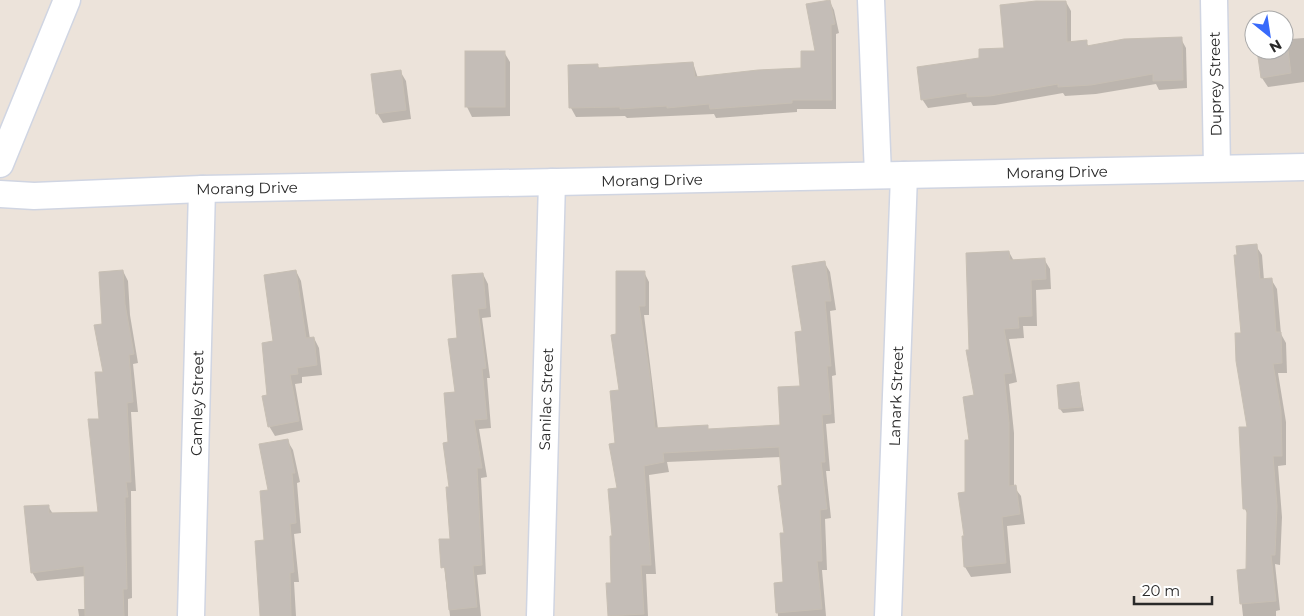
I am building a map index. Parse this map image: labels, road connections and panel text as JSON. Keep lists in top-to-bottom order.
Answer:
{
  "streets": {
    "street": [
      "Duprey Street",
      "Morang Drive",
      "Lanark Street",
      "Sanilac Street",
      "Camley Street"
    ]
  },
  "crossings": [
    ["Duprey Street", "Morang Drive"],
    ["Morang Drive", "Lanark Street"],
    ["Morang Drive", "Sanilac Street"],
    ["Morang Drive", "Camley Street"]
  ],
  "scale_bar": "20 m",
  "north": "bottom right"
}
